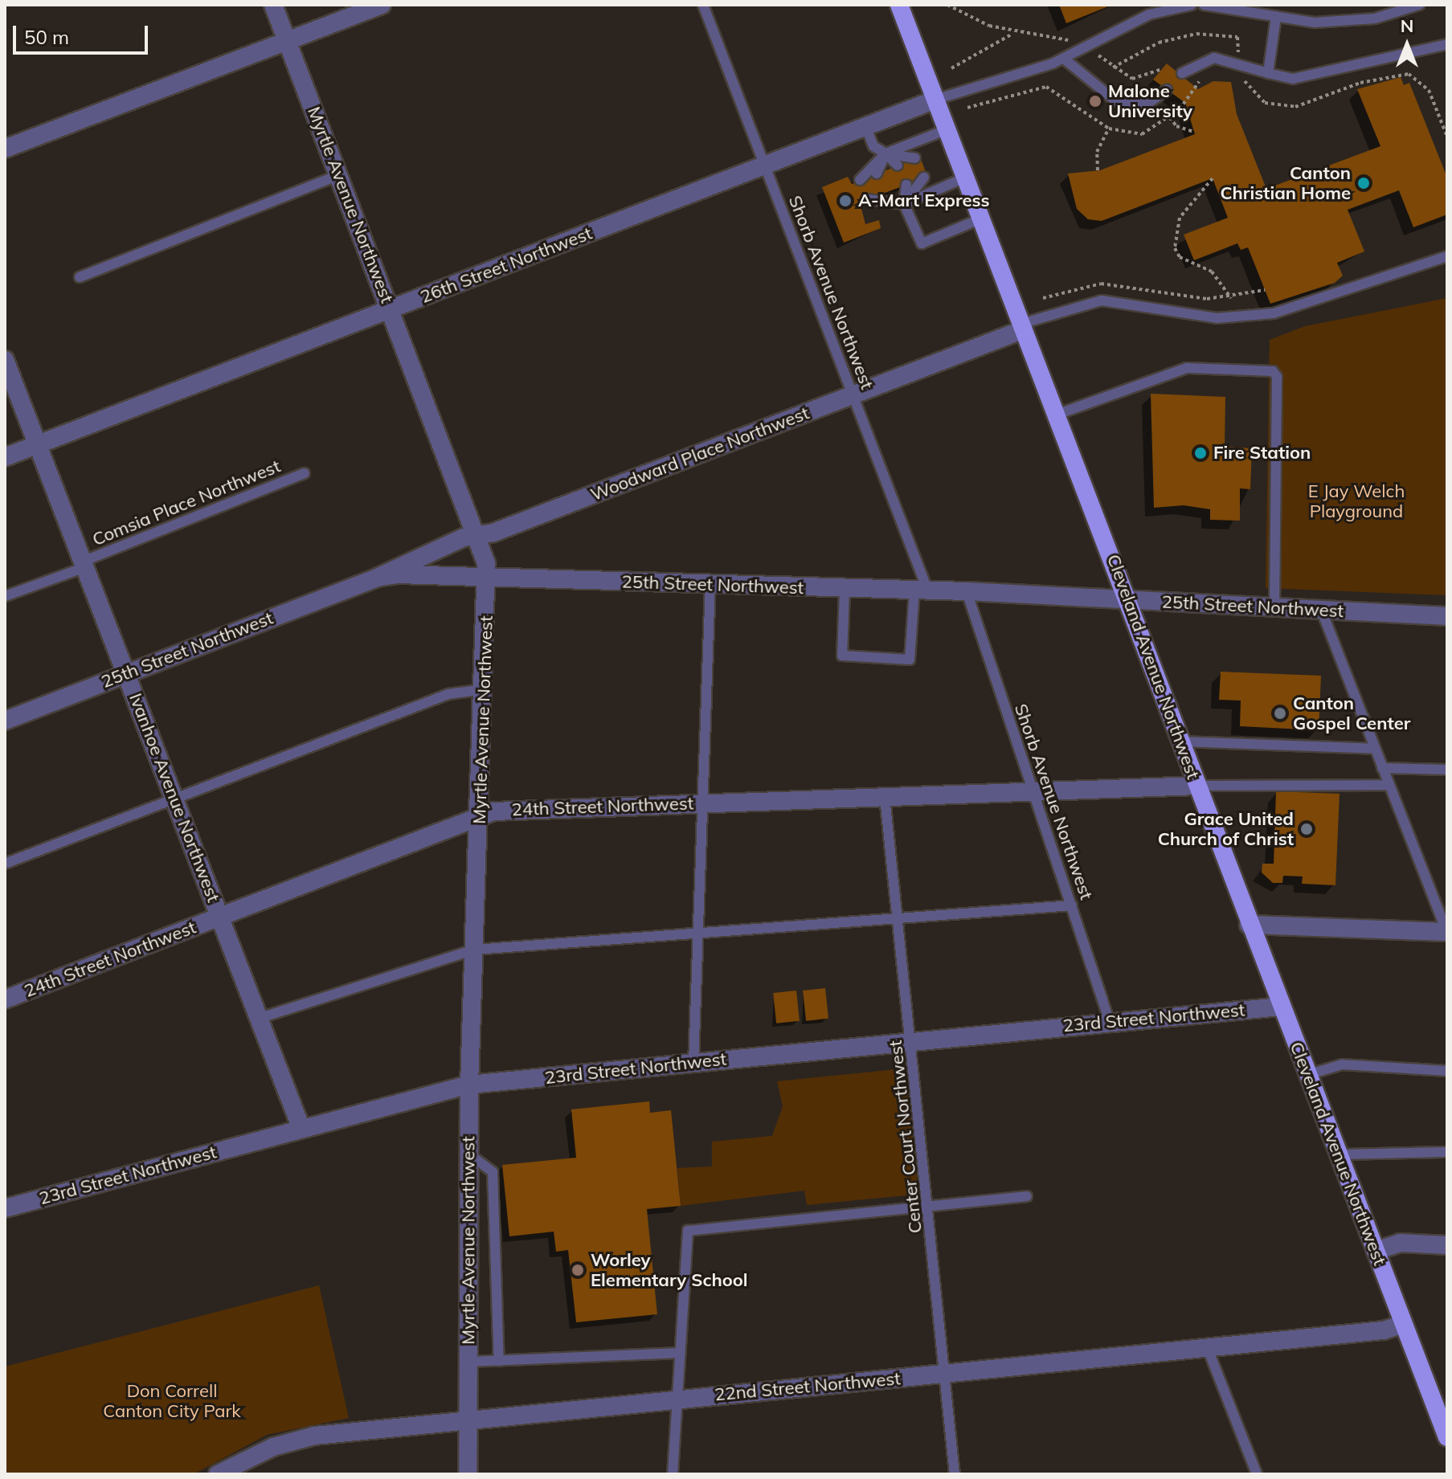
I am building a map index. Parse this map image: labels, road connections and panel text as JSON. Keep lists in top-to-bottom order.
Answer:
{
  "streets": {
    "main road": ["Cleveland Avenue Northwest"],
    "street": [
      "Myrtle Avenue Northwest",
      "26th Street Northwest",
      "Woodward Place Northwest",
      "25th Street Northwest",
      "Ivanhoe Avenue Northwest",
      "24th Street Northwest",
      "23rd Street Northwest",
      "22nd Street Northwest"
    ],
    "lane": ["Shorb Avenue Northwest", "Comsia Place Northwest", "Center Court Northwest"]
  },
  "crossings": [
    ["Myrtle Avenue Northwest", "26th Street Northwest"],
    ["Myrtle Avenue Northwest", "Woodward Place Northwest"],
    ["Myrtle Avenue Northwest", "25th Street Northwest"],
    ["Myrtle Avenue Northwest", "24th Street Northwest"],
    ["Myrtle Avenue Northwest", "23rd Street Northwest"],
    ["Myrtle Avenue Northwest", "22nd Street Northwest"],
    ["26th Street Northwest", "Shorb Avenue Northwest"],
    ["26th Street Northwest", "Cleveland Avenue Northwest"],
    ["26th Street Northwest", "Ivanhoe Avenue Northwest"],
    ["Shorb Avenue Northwest", "Woodward Place Northwest"],
    ["Shorb Avenue Northwest", "25th Street Northwest"],
    ["Shorb Avenue Northwest", "24th Street Northwest"],
    ["Shorb Avenue Northwest", "23rd Street Northwest"],
    ["Woodward Place Northwest", "25th Street Northwest"],
    ["Woodward Place Northwest", "Cleveland Avenue Northwest"],
    ["Comsia Place Northwest", "Ivanhoe Avenue Northwest"],
    ["25th Street Northwest", "Cleveland Avenue Northwest"],
    ["25th Street Northwest", "Ivanhoe Avenue Northwest"],
    ["Cleveland Avenue Northwest", "24th Street Northwest"],
    ["Cleveland Avenue Northwest", "23rd Street Northwest"],
    ["Cleveland Avenue Northwest", "22nd Street Northwest"],
    ["Ivanhoe Avenue Northwest", "24th Street Northwest"],
    ["Ivanhoe Avenue Northwest", "23rd Street Northwest"],
    ["24th Street Northwest", "Center Court Northwest"],
    ["23rd Street Northwest", "Center Court Northwest"],
    ["Center Court Northwest", "22nd Street Northwest"]
  ],
  "parks": ["E Jay Welch Playground", "Don Correll Canton City Park"],
  "places": [
    "Malone University",
    "Canton Christian Home",
    "A-Mart Express",
    "Fire Station",
    "Canton Gospel Center",
    "Grace United Church of Christ",
    "Worley Elementary School"
  ],
  "scale_bar": "50 m",
  "north": "top"
}
